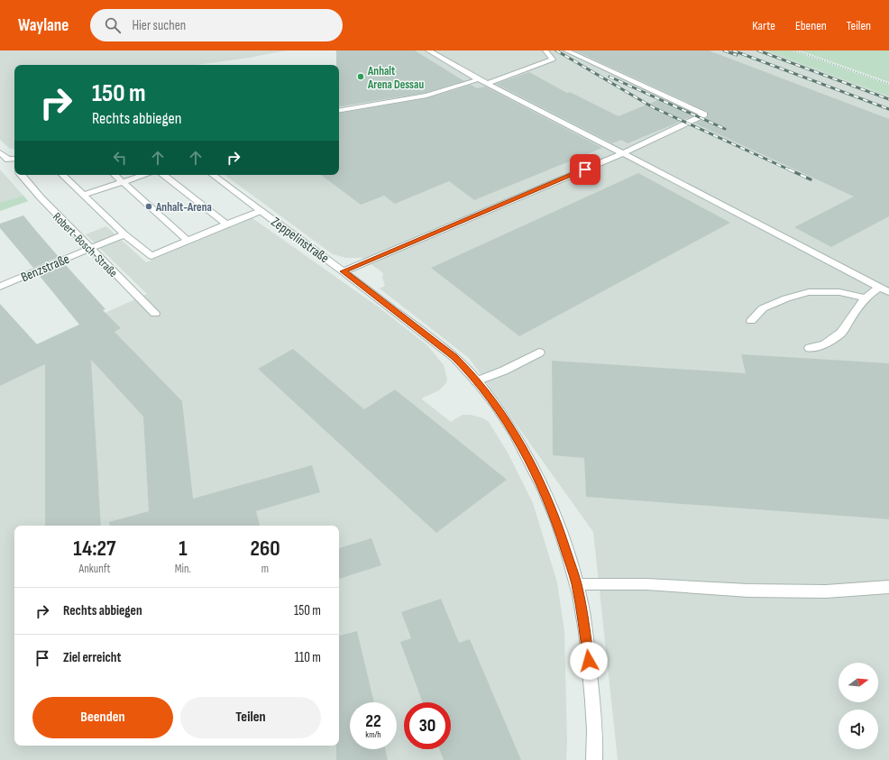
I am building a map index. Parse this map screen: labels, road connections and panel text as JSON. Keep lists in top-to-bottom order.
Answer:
{
  "streets": {
    "street": ["Zeppelinstraße", "Robert-Bosch-Straße", "Benzstraße"]
  },
  "crossings": [
    ["Robert-Bosch-Straße", "Benzstraße"]
  ],
  "places": ["Anhalt Arena Dessau", "Anhalt-Arena"],
  "north": "right",
  "page": {
    "header": "Waylane",
    "search": "Hier suchen",
    "nav": ["Karte", "Ebenen", "Teilen"],
    "turn": ["150 m", "Rechts abbiegen"],
    "eta": [
      "14:27",
      "Ankunft",
      "1",
      "Min.",
      "260",
      "m"
    ],
    "list": [
      {
        "name": "Rechts abbiegen",
        "value": "150 m"
      },
      {
        "name": "Ziel erreicht",
        "value": "110 m"
      }
    ],
    "buttons": ["Beenden", "Teilen"],
    "speed": "22 km/h",
    "limit": "30"
  }
}
